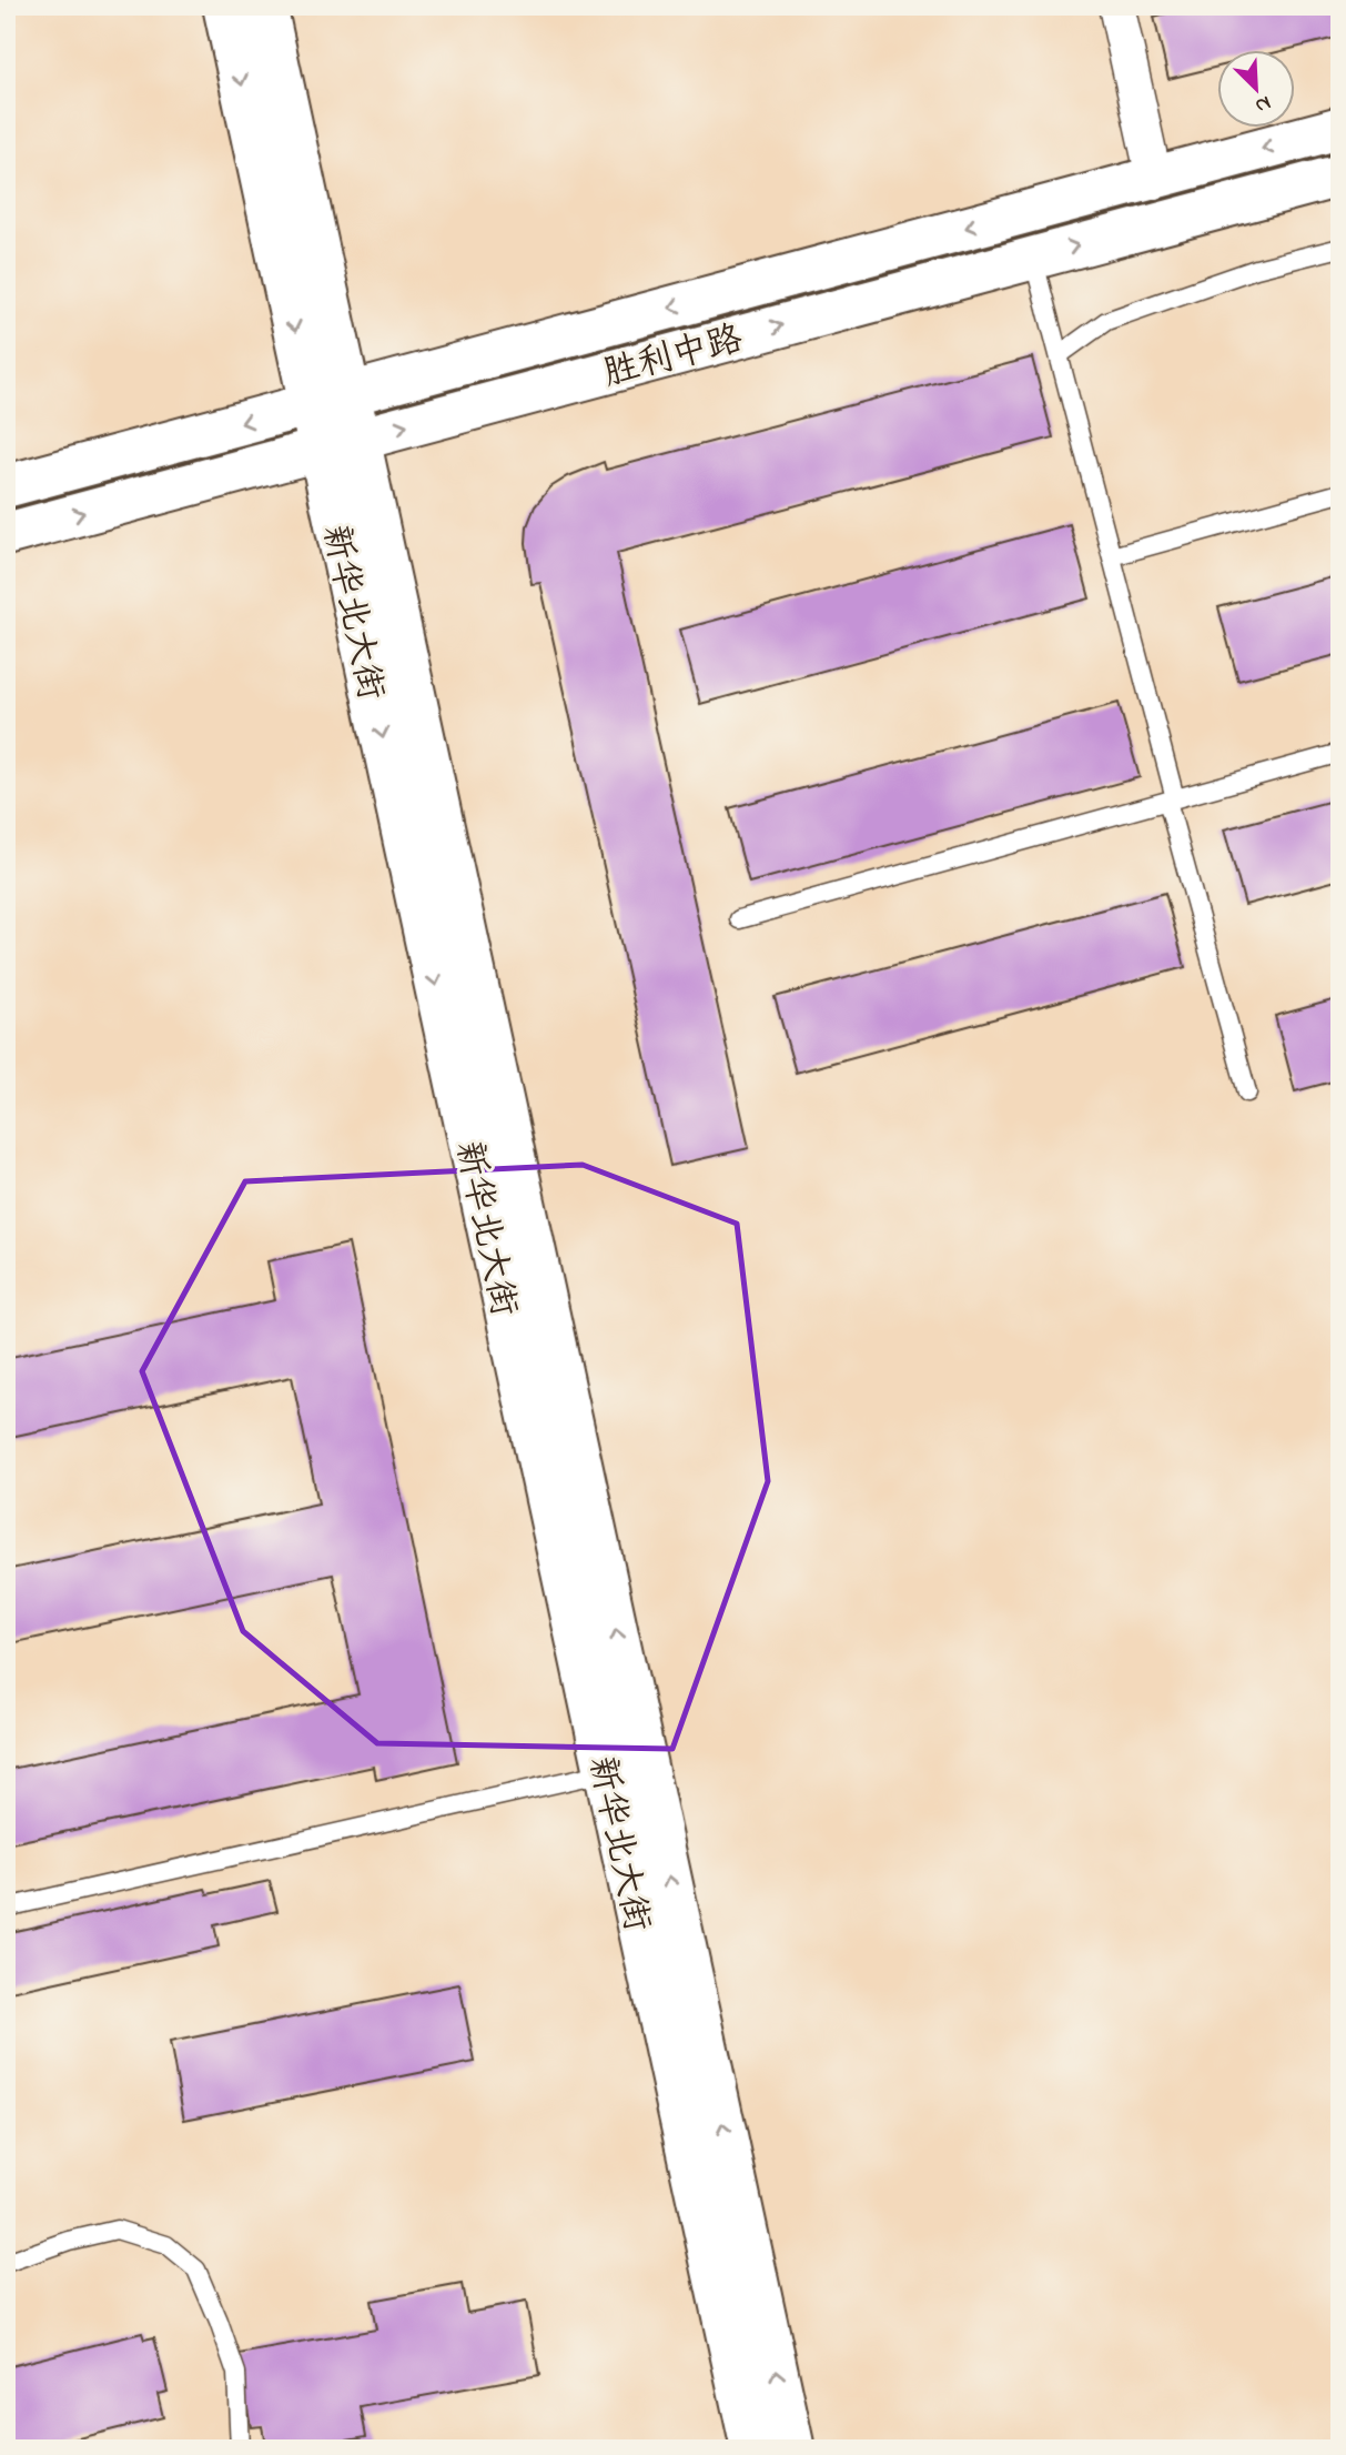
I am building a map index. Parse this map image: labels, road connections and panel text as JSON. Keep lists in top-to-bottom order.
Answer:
{
  "streets": {
    "main road": ["胜利中路", "新华北大街"]
  },
  "crossings": [
    ["胜利中路", "新华北大街"]
  ],
  "north": "bottom right"
}
